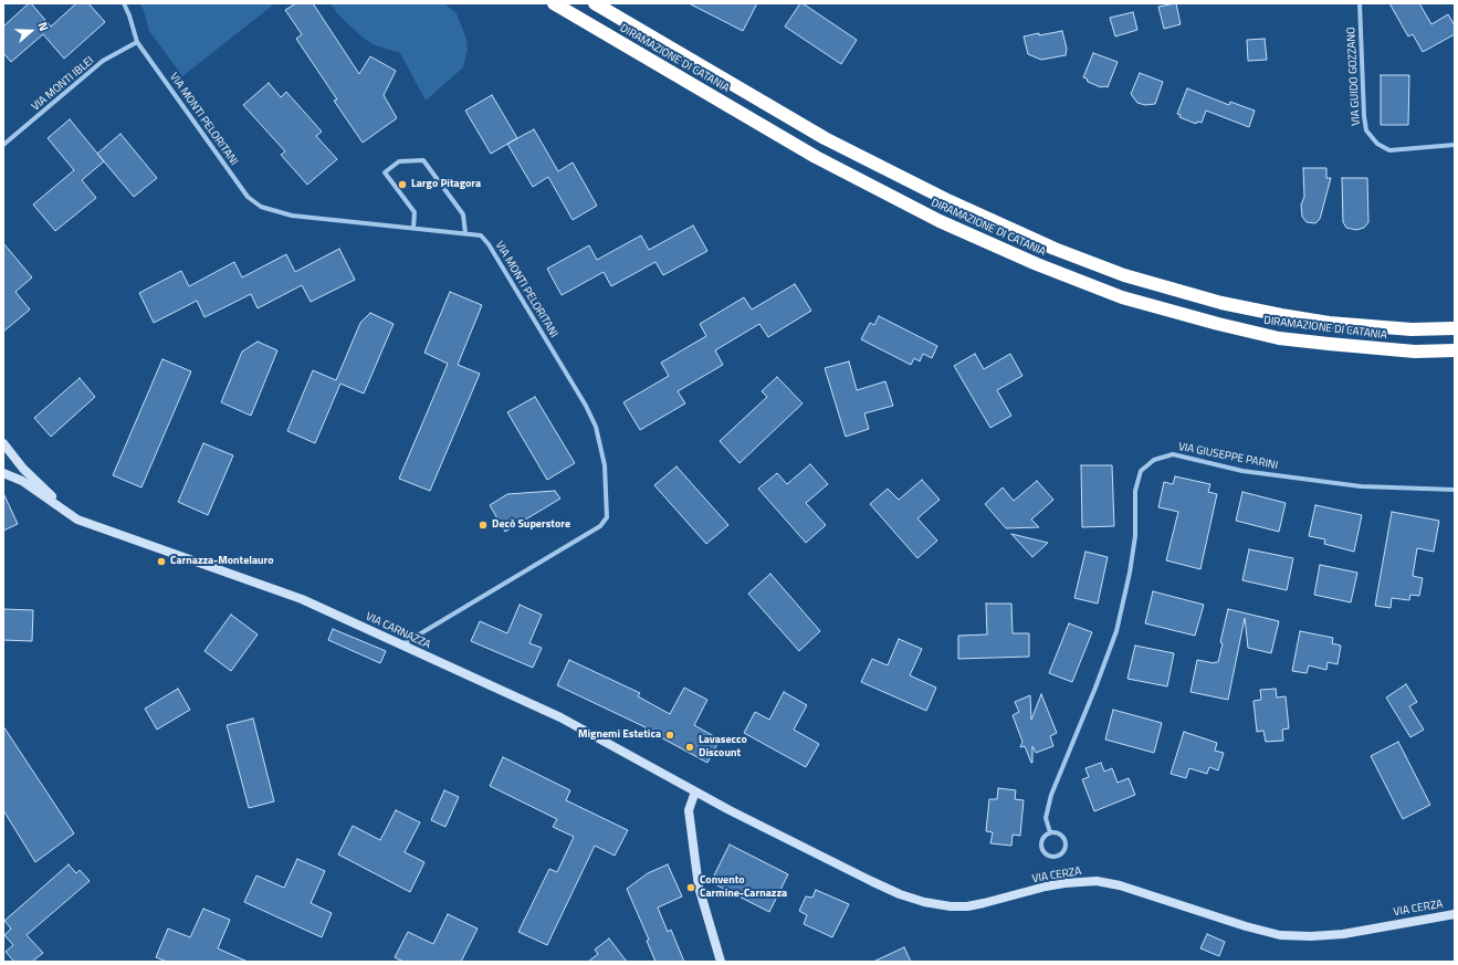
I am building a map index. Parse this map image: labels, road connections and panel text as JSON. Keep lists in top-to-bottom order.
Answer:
{
  "streets": {
    "highway": ["DIRAMAZIONE DI CATANIA"],
    "main road": ["VIA CARNAZZA", "VIA CERZA"],
    "street": [
      "VIA GUIDO GOZZANO",
      "VIA MONTI IBLEI",
      "VIA MONTI PELORITANI",
      "VIA GIUSEPPE PARINI"
    ]
  },
  "crossings": [
    ["VIA MONTI IBLEI", "VIA MONTI PELORITANI"],
    ["VIA MONTI PELORITANI", "VIA CARNAZZA"],
    ["VIA CARNAZZA", "VIA CERZA"]
  ],
  "places": [
    "Largo Pitagora",
    "Decò Superstore",
    "Carnazza-Montelauro",
    "Mignemi Estetica",
    "Lavasecco Discount",
    "Convento Carmine-Carnazza"
  ],
  "north": "right"
}
